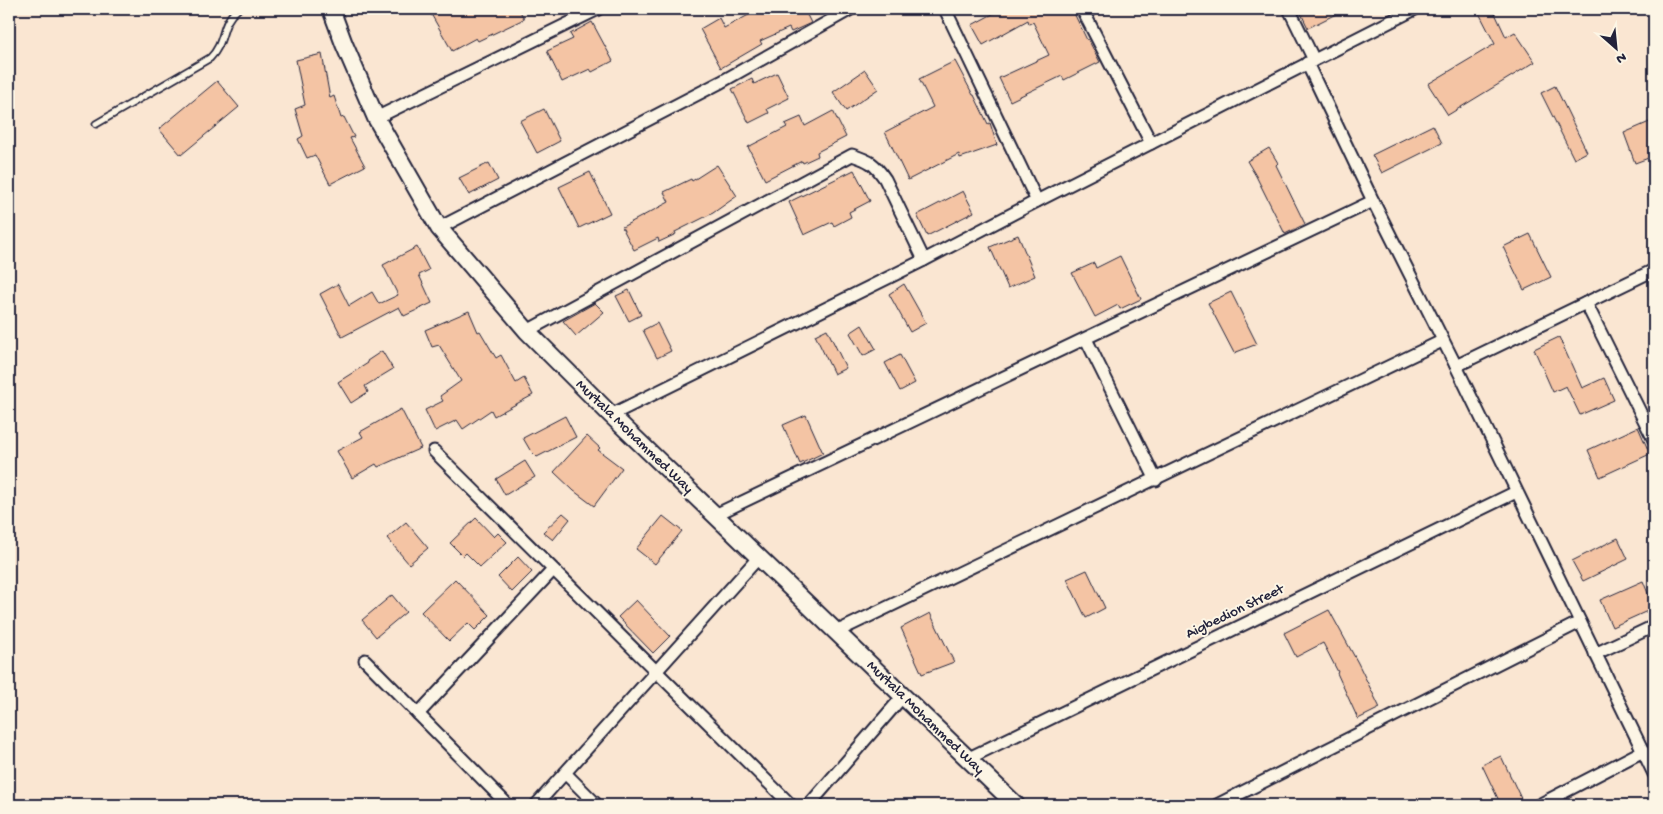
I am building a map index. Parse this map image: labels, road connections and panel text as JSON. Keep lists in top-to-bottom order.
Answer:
{
  "streets": {
    "street": ["Murtala Mohammed Way", "Aigbedion Street"]
  },
  "crossings": [
    ["Murtala Mohammed Way", "Aigbedion Street"]
  ],
  "north": "bottom right"
}
